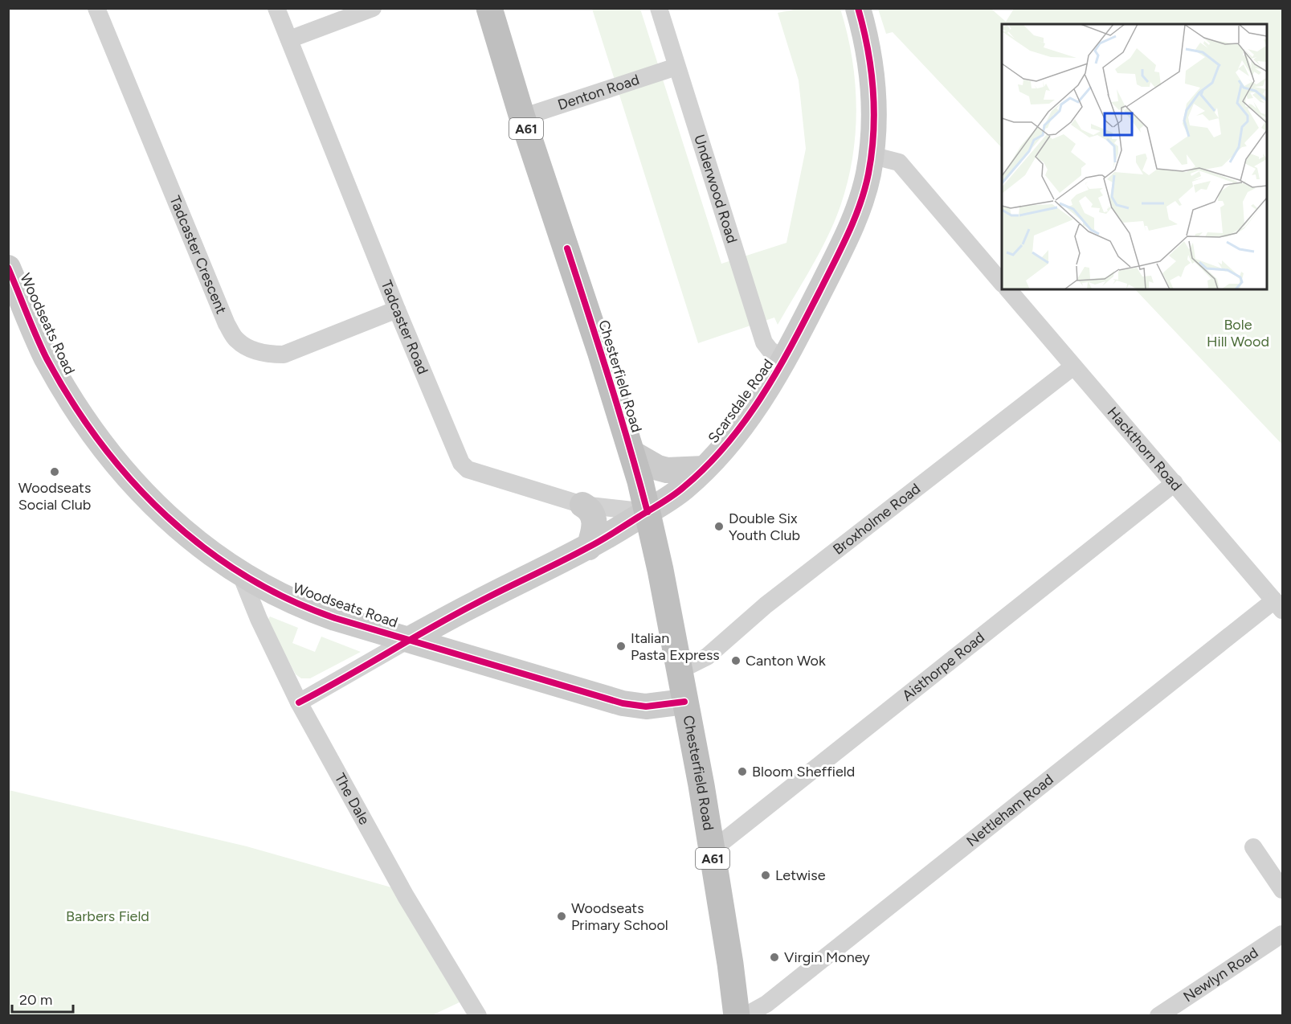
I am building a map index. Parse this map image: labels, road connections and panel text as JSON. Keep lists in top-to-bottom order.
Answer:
{
  "streets": {
    "highway": ["A61", "Chesterfield Road"],
    "street": [
      "Denton Road",
      "Underwood Road",
      "Tadcaster Crescent",
      "Woodseats Road",
      "Tadcaster Road",
      "Scarsdale Road",
      "Hackthorn Road",
      "Broxholme Road",
      "Aisthorpe Road",
      "The Dale",
      "Nettleham Road",
      "Newlyn Road"
    ]
  },
  "crossings": [
    ["Denton Road", "Underwood Road"],
    ["Denton Road", "Chesterfield Road"],
    ["Underwood Road", "Scarsdale Road"],
    ["Tadcaster Crescent", "Tadcaster Road"],
    ["Woodseats Road", "Chesterfield Road"],
    ["Woodseats Road", "Scarsdale Road"],
    ["Woodseats Road", "The Dale"],
    ["Tadcaster Road", "Chesterfield Road"],
    ["Tadcaster Road", "Scarsdale Road"],
    ["Chesterfield Road", "Scarsdale Road"],
    ["Chesterfield Road", "Broxholme Road"],
    ["Chesterfield Road", "Aisthorpe Road"],
    ["Scarsdale Road", "The Dale"],
    ["Hackthorn Road", "Broxholme Road"],
    ["Hackthorn Road", "Aisthorpe Road"],
    ["Hackthorn Road", "Nettleham Road"]
  ],
  "parks": ["Bole Hill Wood", "Barbers Field"],
  "places": [
    "Woodseats Social Club",
    "Double Six Youth Club",
    "Italian Pasta Express",
    "Canton Wok",
    "Bloom Sheffield",
    "Letwise",
    "Woodseats Primary School",
    "Virgin Money"
  ],
  "scale_bar": "20 m"
}
